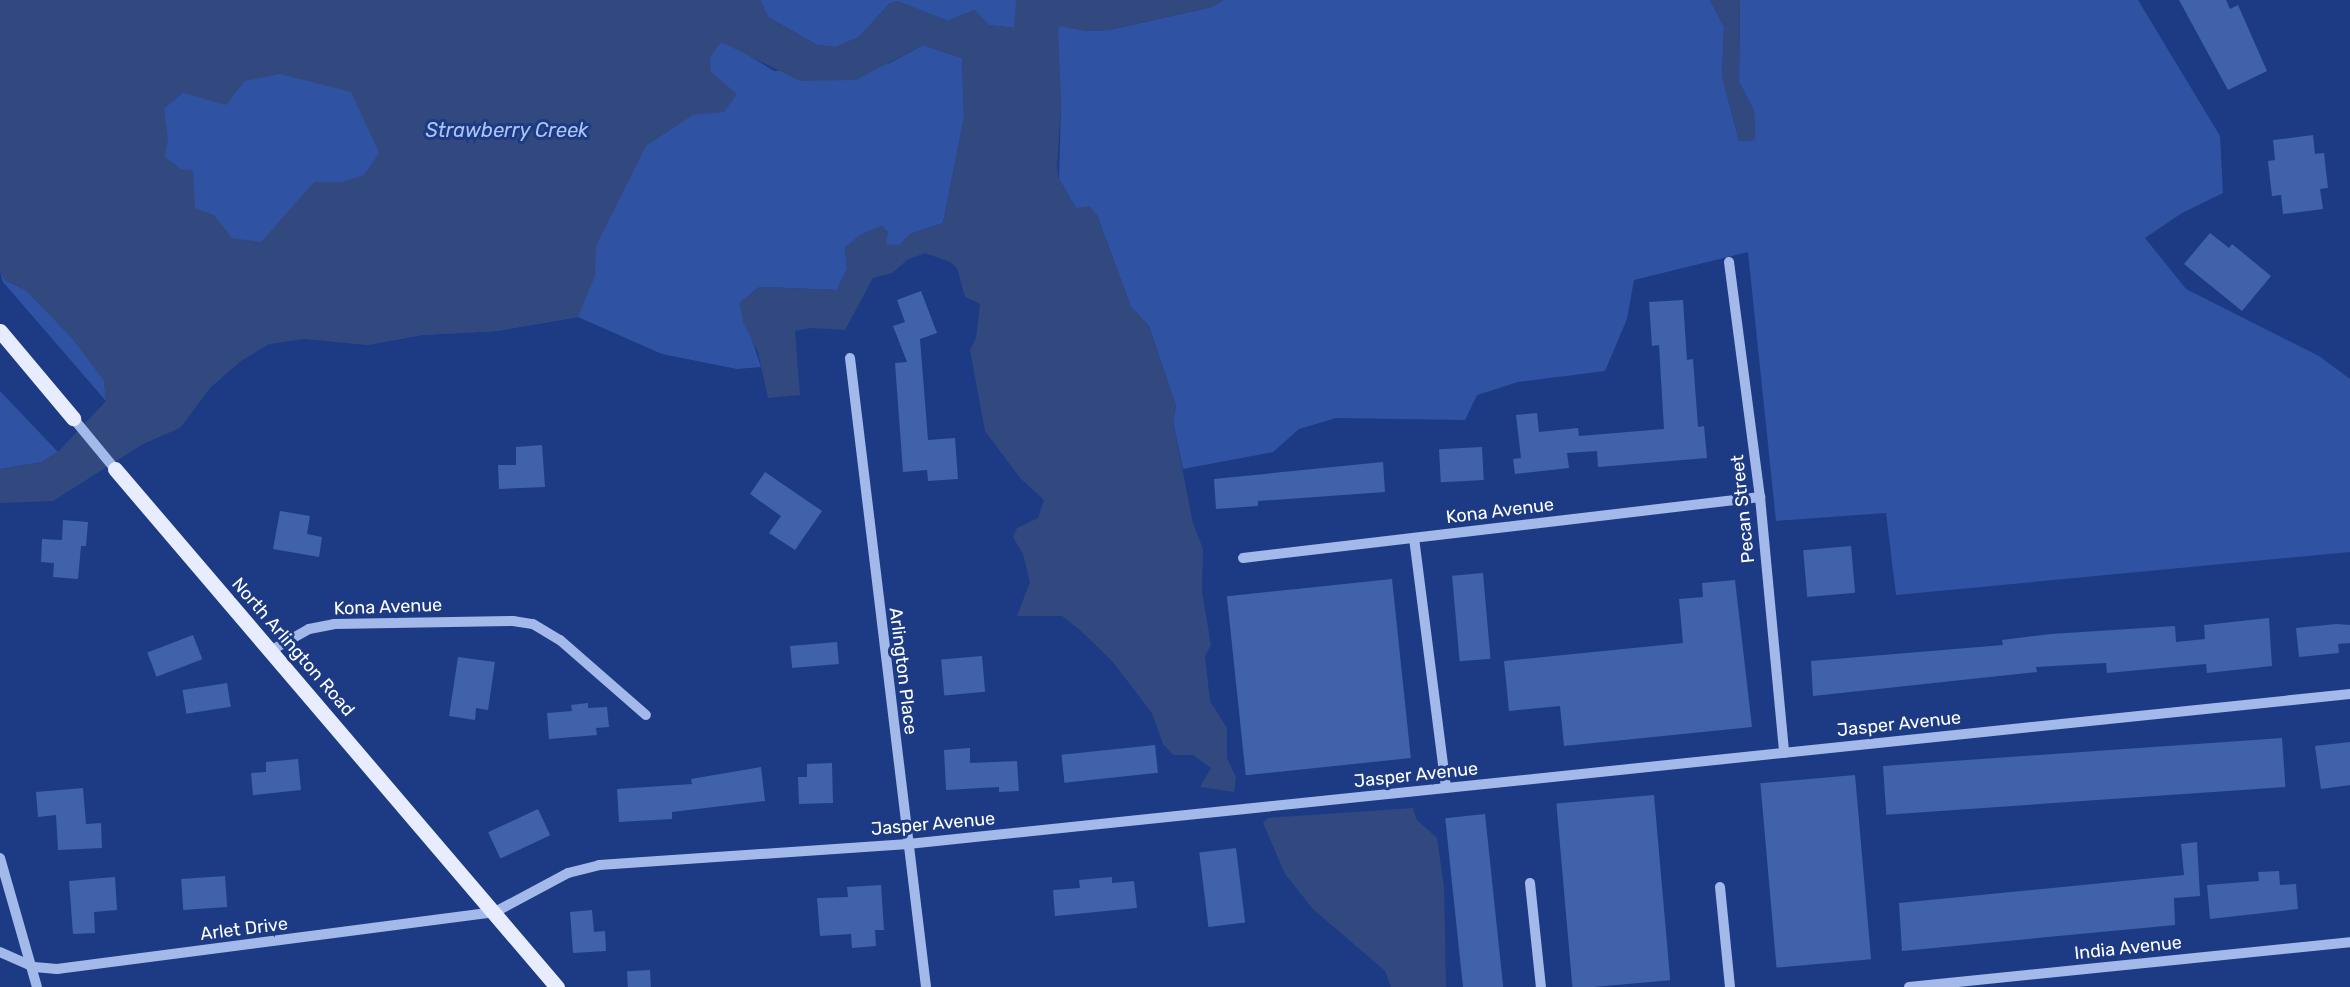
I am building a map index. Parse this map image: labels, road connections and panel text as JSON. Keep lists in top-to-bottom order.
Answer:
{
  "streets": {
    "main road": ["North Arlington Road"],
    "street": [
      "Pecan Street",
      "Kona Avenue",
      "Arlington Place",
      "Jasper Avenue",
      "Arlet Drive",
      "India Avenue"
    ]
  },
  "crossings": [
    ["Pecan Street", "Kona Avenue"],
    ["Pecan Street", "Jasper Avenue"],
    ["Kona Avenue", "North Arlington Road"],
    ["North Arlington Road", "Jasper Avenue"],
    ["North Arlington Road", "Arlet Drive"],
    ["Arlington Place", "Jasper Avenue"],
    ["Jasper Avenue", "Arlet Drive"]
  ],
  "water": ["Strawberry Creek"]
}
